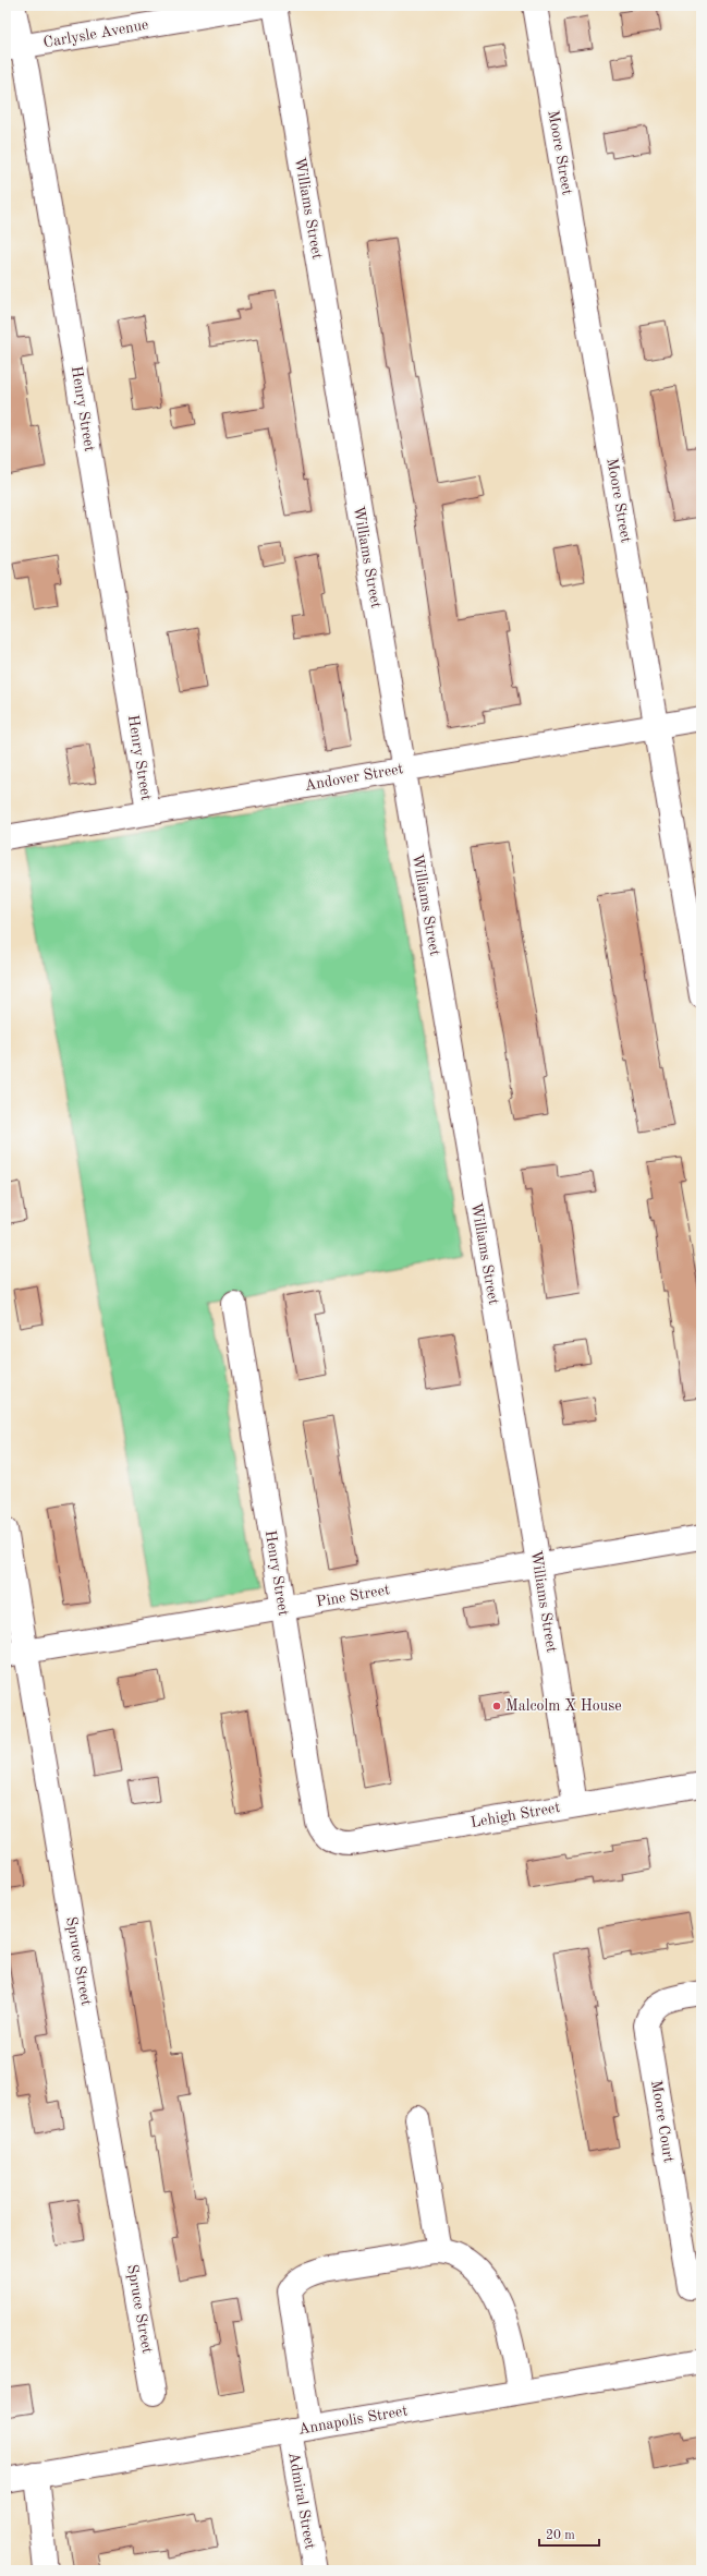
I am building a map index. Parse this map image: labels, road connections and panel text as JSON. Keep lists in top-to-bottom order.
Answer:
{
  "streets": {
    "street": [
      "Carlysle Avenue",
      "Moore Street",
      "Williams Street",
      "Henry Street",
      "Andover Street",
      "Pine Street",
      "Lehigh Street",
      "Spruce Street",
      "Moore Court",
      "Annapolis Street",
      "Admiral Street"
    ]
  },
  "crossings": [
    ["Carlysle Avenue", "Henry Street"],
    ["Moore Street", "Andover Street"],
    ["Williams Street", "Andover Street"],
    ["Williams Street", "Pine Street"],
    ["Williams Street", "Lehigh Street"],
    ["Henry Street", "Andover Street"],
    ["Henry Street", "Pine Street"],
    ["Henry Street", "Lehigh Street"],
    ["Pine Street", "Spruce Street"],
    ["Annapolis Street", "Admiral Street"]
  ],
  "places": ["Malcolm X House"],
  "scale_bar": "20 m"
}
